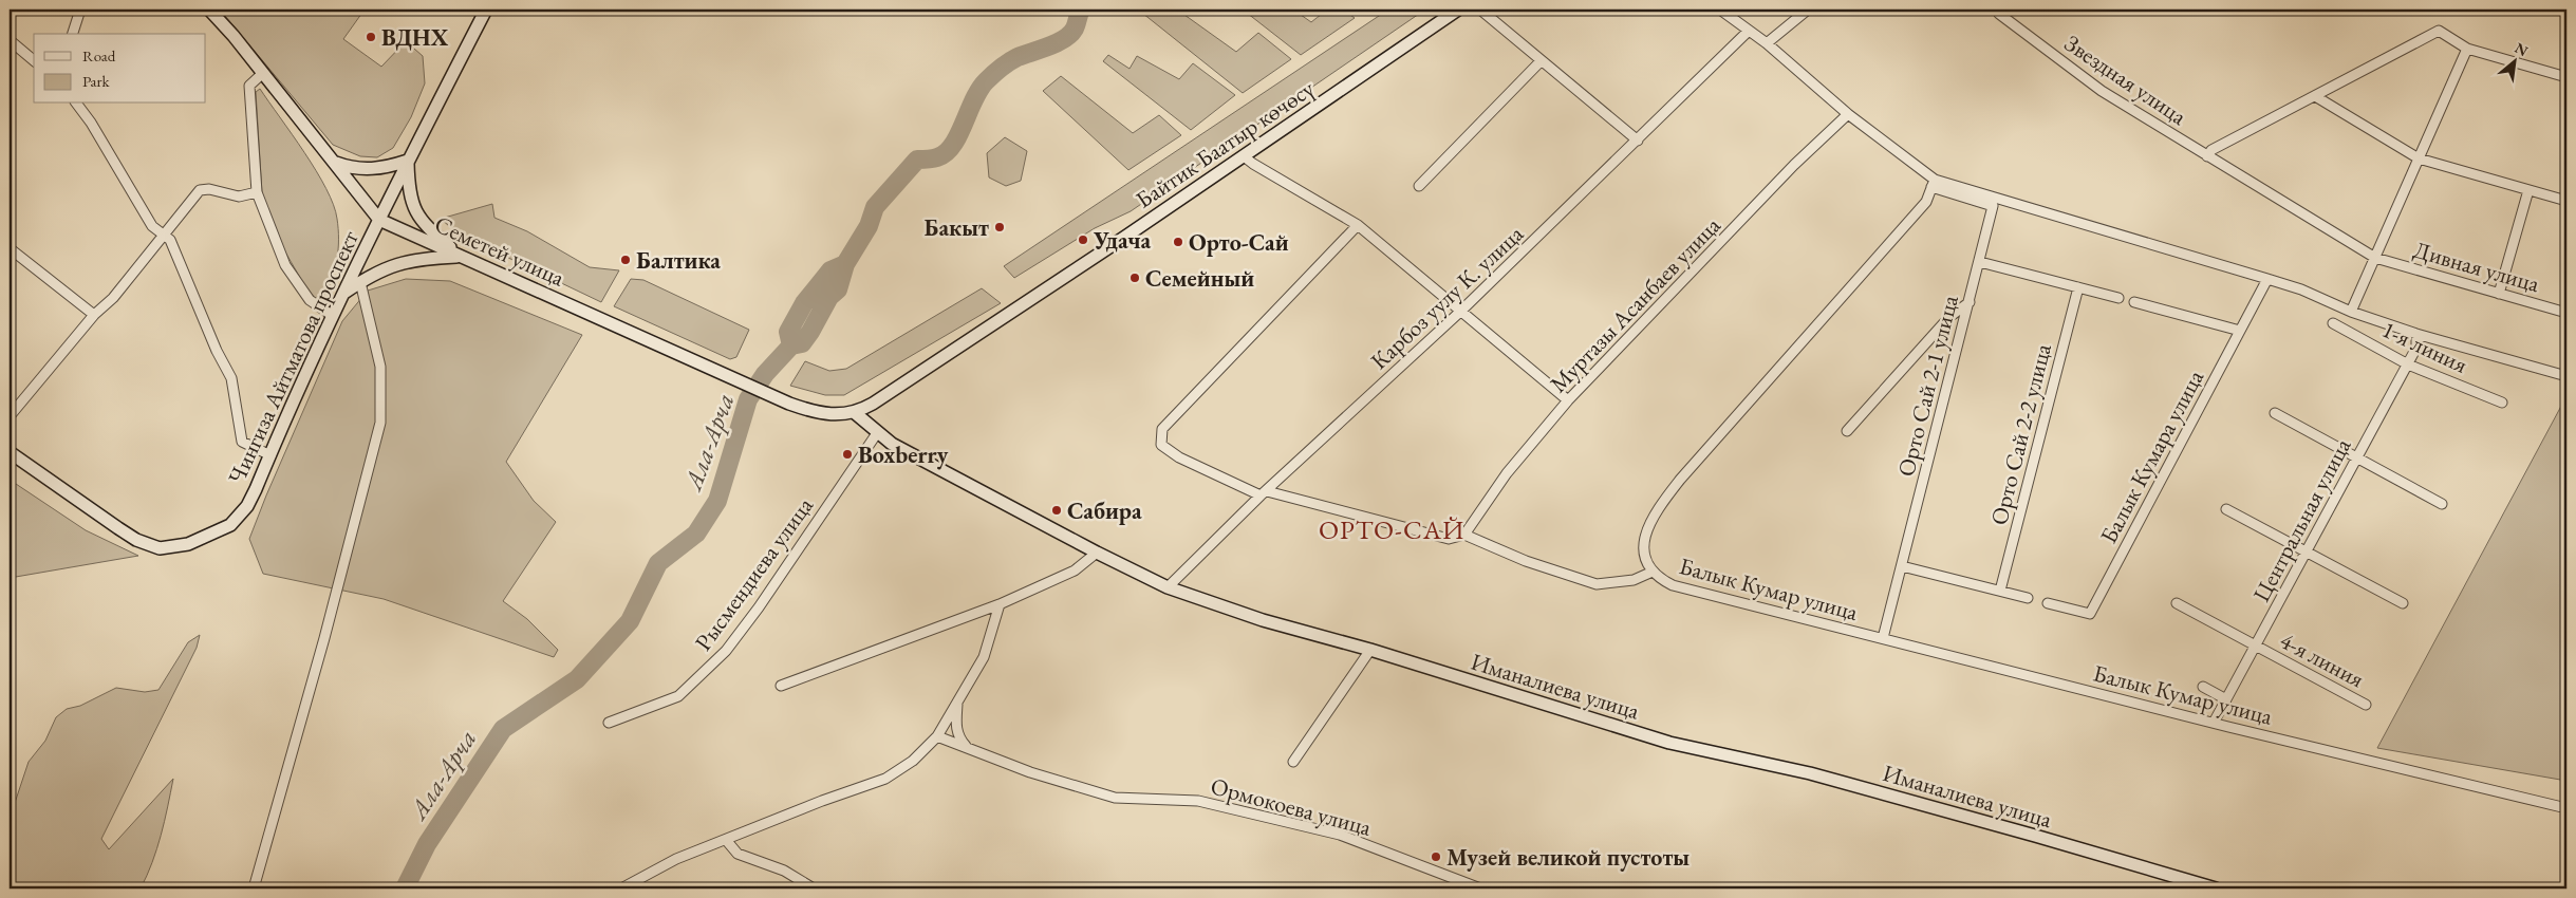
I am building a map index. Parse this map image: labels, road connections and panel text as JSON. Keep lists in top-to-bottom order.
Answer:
{
  "streets": {
    "main road": [
      "Байтик Баатыр көчөсү",
      "Семетей улица",
      "Чингиза Айтматова проспект",
      "Иманалиева улица"
    ],
    "street": [
      "Звездная улица",
      "Дивная улица",
      "Карбоз уулу К. улица",
      "Муртазы Асанбаев улица",
      "1-я линия",
      "Орто Сай 2-1 улица",
      "Орто Сай 2-2 улица",
      "Балык Кумара улица",
      "Центральная улица",
      "Рысмендиева улица",
      "Балык Кумар улица",
      "4-я линия",
      "Ормокоева улица"
    ]
  },
  "crossings": [
    ["Звездная улица", "Дивная улица"],
    ["Байтик Баатыр көчөсү", "Семетей улица"],
    ["Байтик Баатыр көчөсү", "Иманалиева улица"],
    ["Семетей улица", "Чингиза Айтматова проспект"],
    ["Семетей улица", "Иманалиева улица"],
    ["Карбоз уулу К. улица", "Иманалиева улица"],
    ["1-я линия", "Центральная улица"],
    ["Орто Сай 2-1 улица", "Балык Кумар улица"],
    ["Центральная улица", "Балык Кумар улица"],
    ["Центральная улица", "4-я линия"],
    ["Рысмендиева улица", "Иманалиева улица"]
  ],
  "districts": ["ОРТО-САЙ"],
  "water": ["Ала-Арча"],
  "places": [
    "ВДНХ",
    "Бакыт",
    "Удача",
    "Орто-Сай",
    "Балтика",
    "Семейный",
    "Boxberry",
    "Сабира",
    "Музей великой пустоты"
  ],
  "legend": ["Road", "Park"],
  "north": "top right"
}
